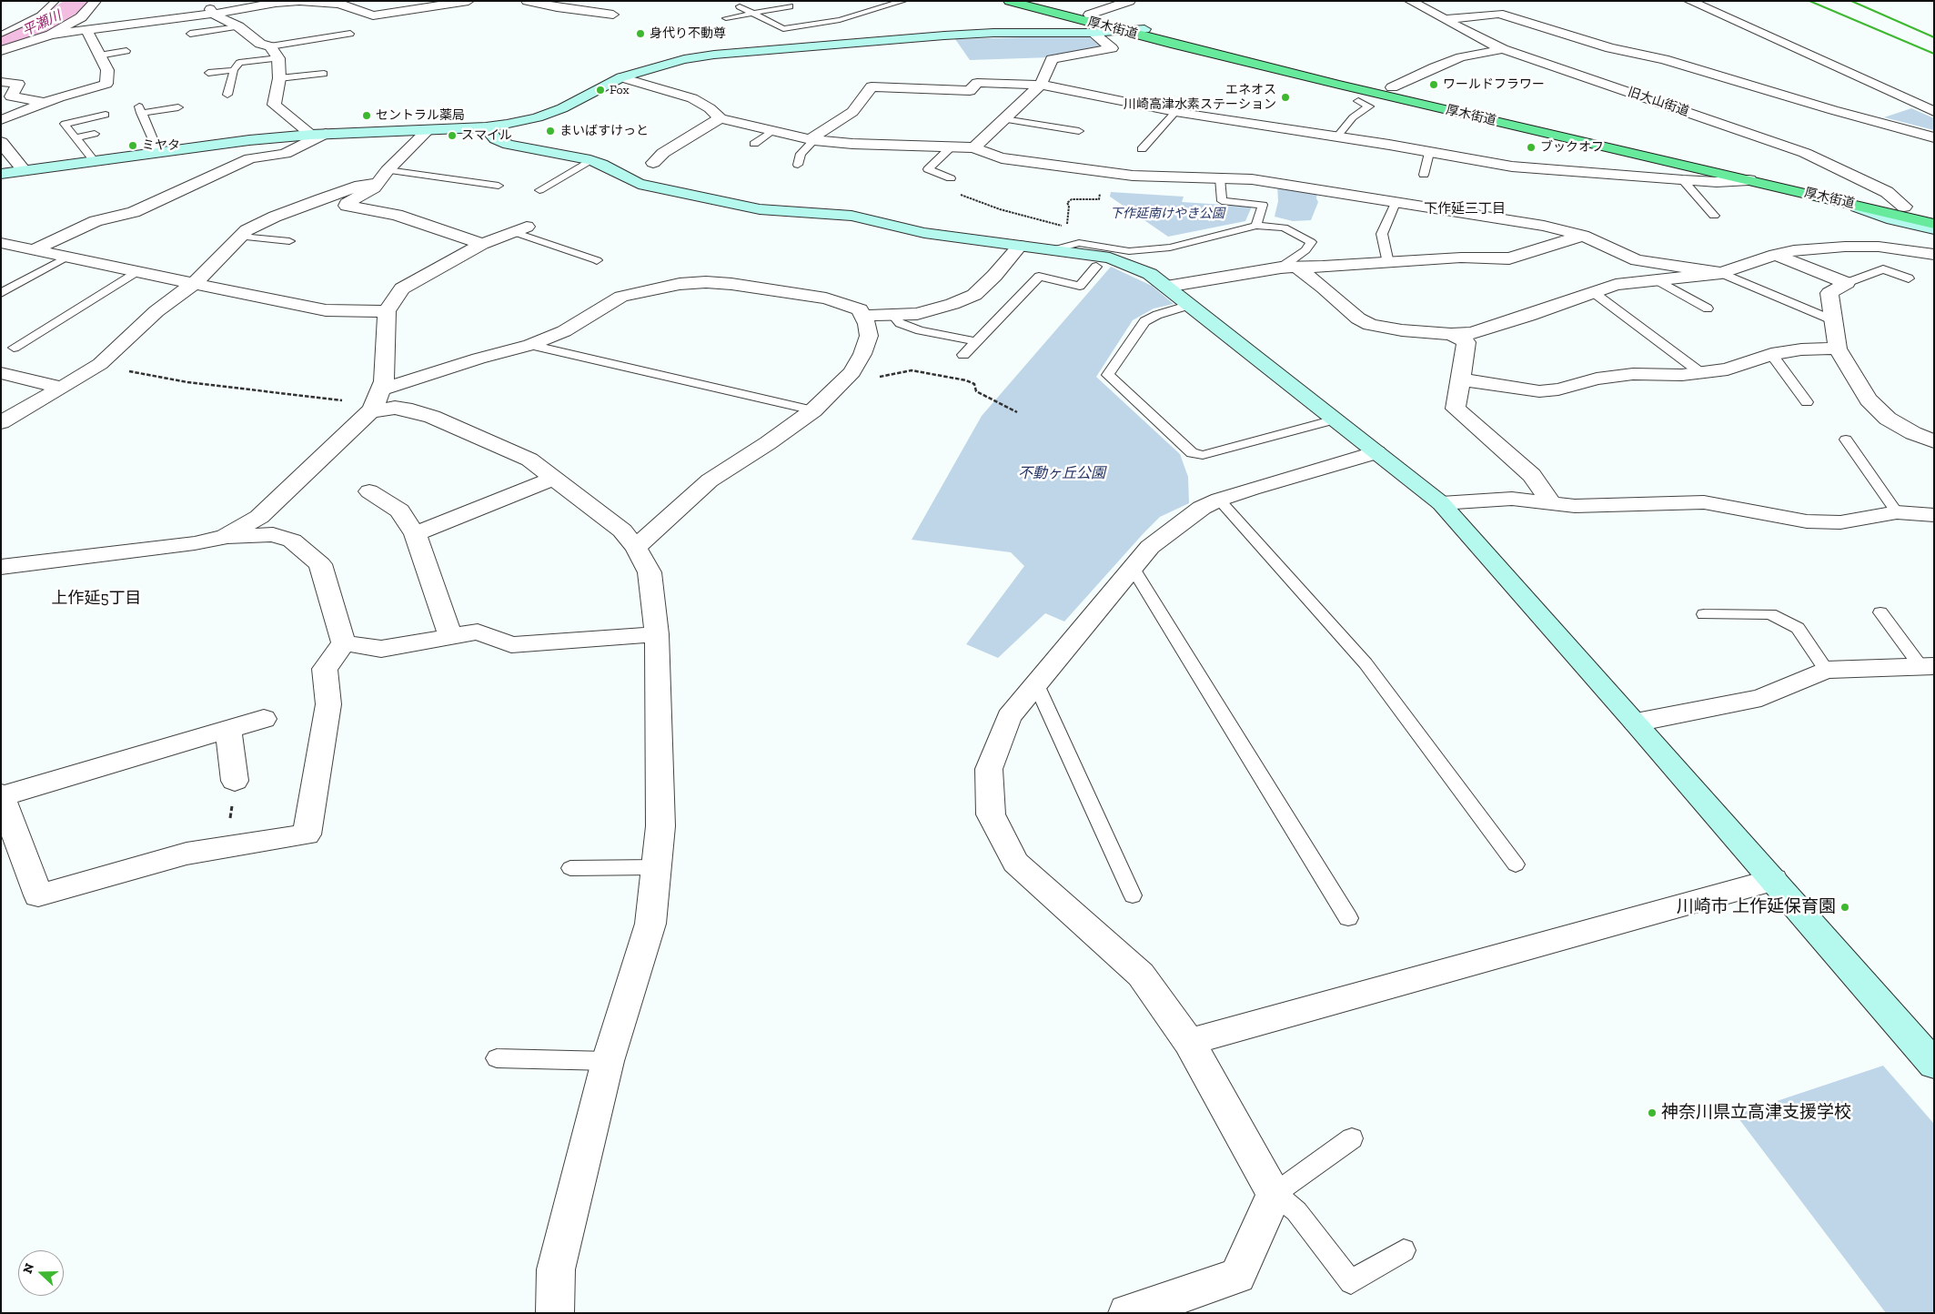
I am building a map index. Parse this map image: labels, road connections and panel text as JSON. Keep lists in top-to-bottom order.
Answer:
{
  "streets": {
    "highway": ["厚木街道"],
    "street": ["旧大山街道"]
  },
  "crossings": [
    ["厚木街道", "旧大山街道"]
  ],
  "districts": ["下作延三丁目", "上作延5丁目"],
  "water": ["平瀬川"],
  "parks": ["下作延南けやき公園", "不動ヶ丘公園"],
  "places": [
    "身代り不動尊",
    "ワールドフラワー",
    "Fox",
    "エネオス 川崎高津水素ステーション",
    "セントラル薬局",
    "まいばすけっと",
    "スマイル",
    "ミヤタ",
    "ブックオフ",
    "川崎市 上作延保育園",
    "神奈川県立高津支援学校"
  ],
  "north": "left"
}
